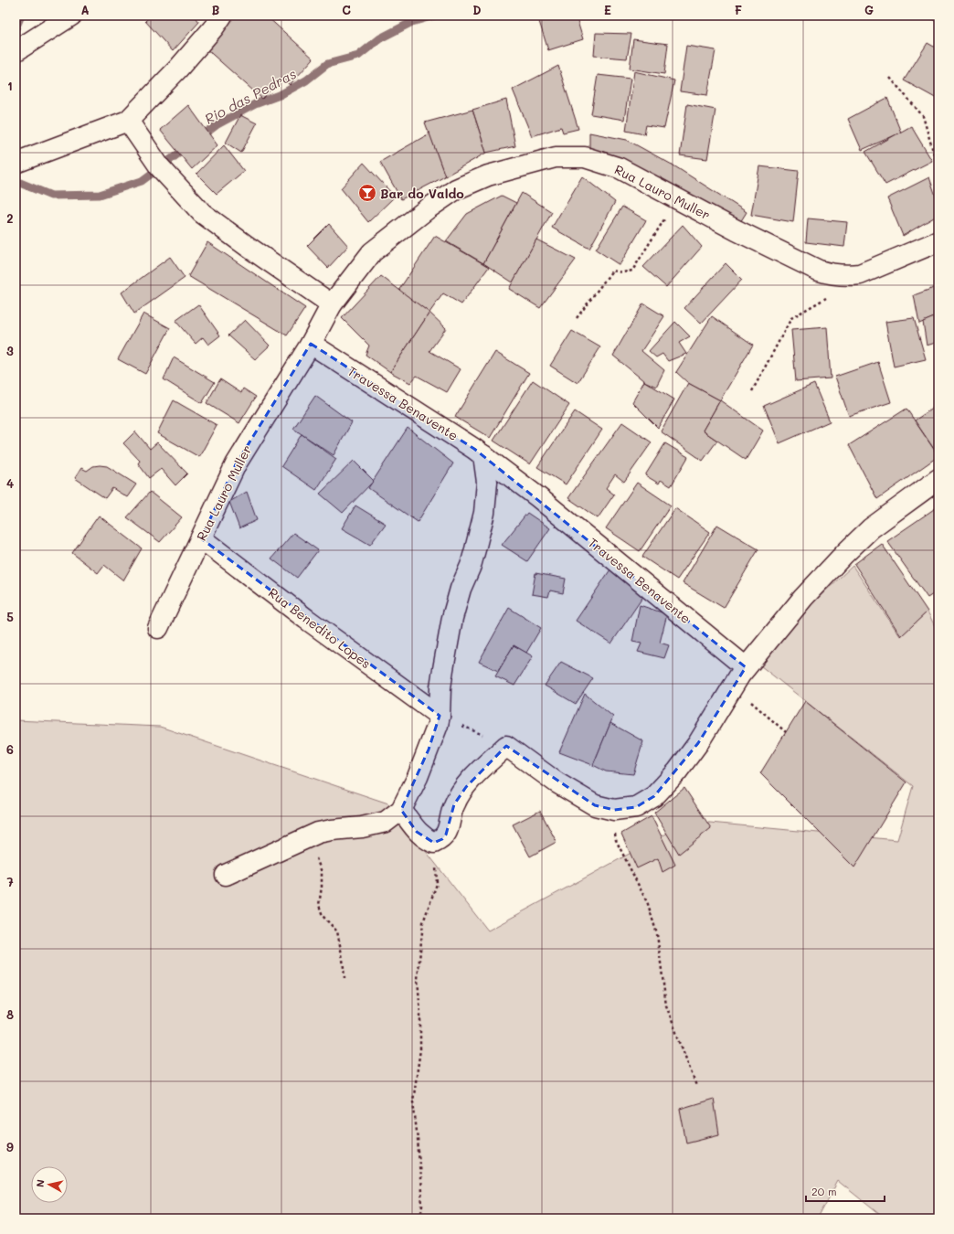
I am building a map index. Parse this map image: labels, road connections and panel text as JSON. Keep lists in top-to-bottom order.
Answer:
{
  "streets": {
    "street": ["Rua Lauro Muller", "Travessa Benavente", "Rua Benedito Lopes"]
  },
  "crossings": [
    ["Rua Lauro Muller", "Travessa Benavente"],
    ["Rua Lauro Muller", "Rua Benedito Lopes"]
  ],
  "water": ["Rio das Pedras"],
  "places": {
    "bar": ["Bar do Valdo"]
  },
  "scale_bar": "20 m",
  "north": "left",
  "grid": {
    "columns": [
      "A",
      "B",
      "C",
      "D",
      "E",
      "F",
      "G"
    ],
    "rows": [
      "1",
      "2",
      "3",
      "4",
      "5",
      "6",
      "7",
      "8",
      "9"
    ]
  }
}
